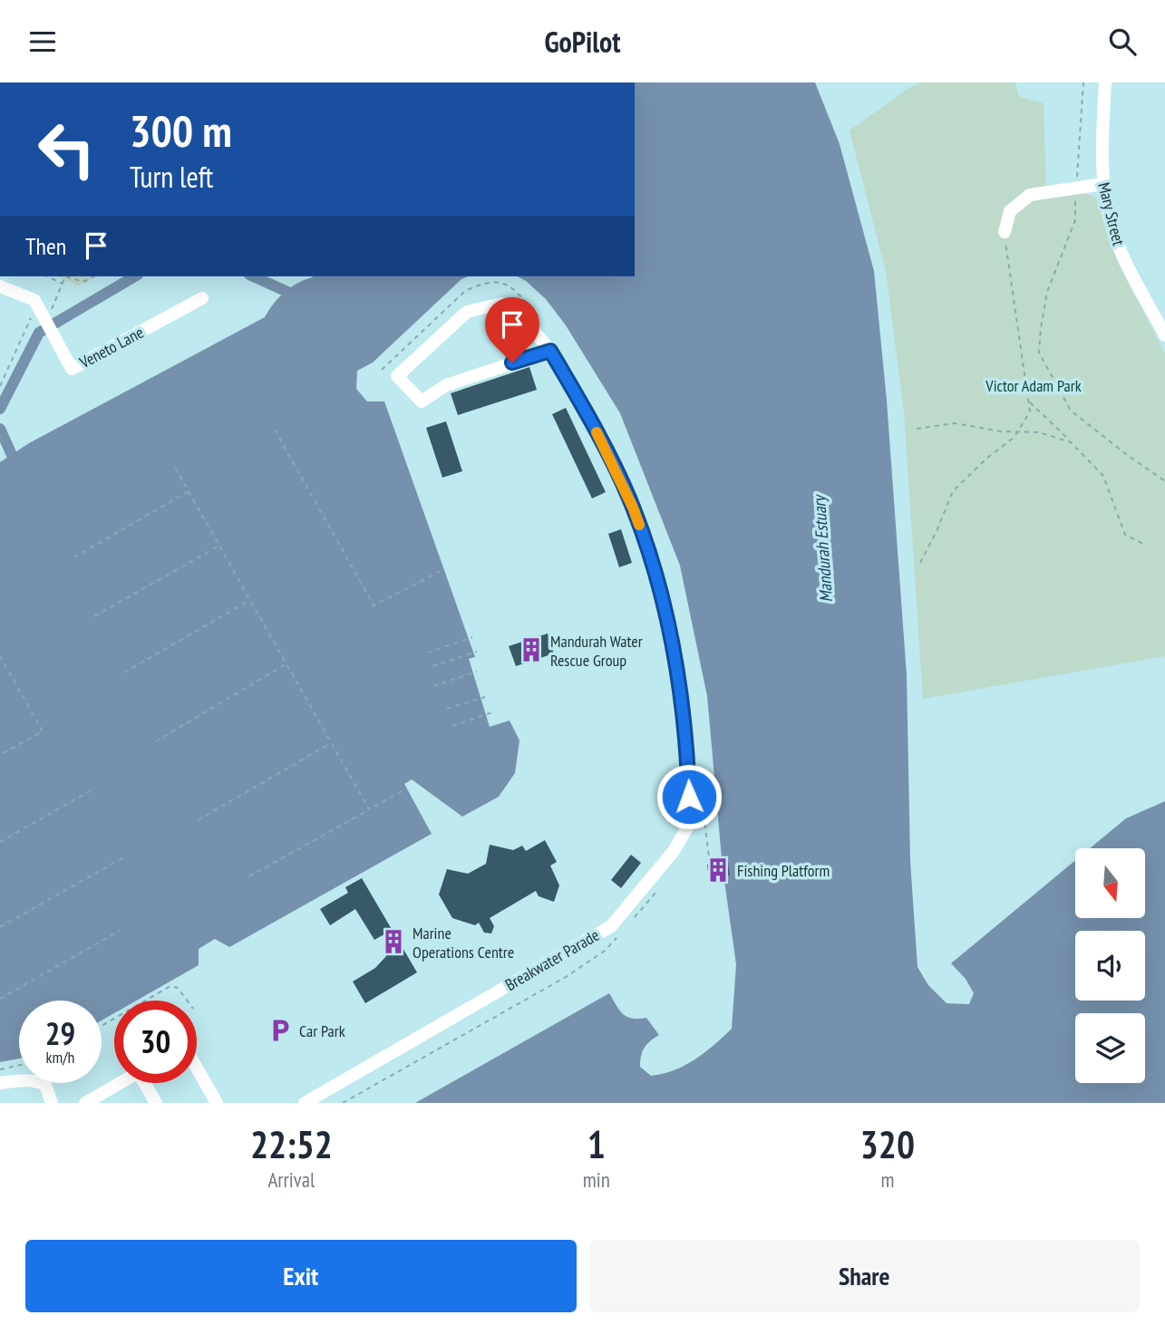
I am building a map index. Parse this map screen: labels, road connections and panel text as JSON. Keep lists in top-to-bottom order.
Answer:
{
  "streets": {
    "street": ["Mary Street", "Veneto Lane", "Breakwater Parade"]
  },
  "water": ["Mandurah Estuary"],
  "parks": ["Victor Adam Park"],
  "places": {
    "building": ["Mandurah Water Rescue Group", "Fishing Platform", "Marine Operations Centre"],
    "parking": ["Car Park"]
  },
  "north": "bottom",
  "page": {
    "header": "GoPilot",
    "turn": ["300 m", "Turn left"],
    "then": "Then",
    "speed": "29 km/h",
    "limit": "30",
    "eta": [
      "22:52",
      "Arrival",
      "1",
      "min",
      "320",
      "m"
    ],
    "buttons": ["Exit", "Share"]
  }
}
